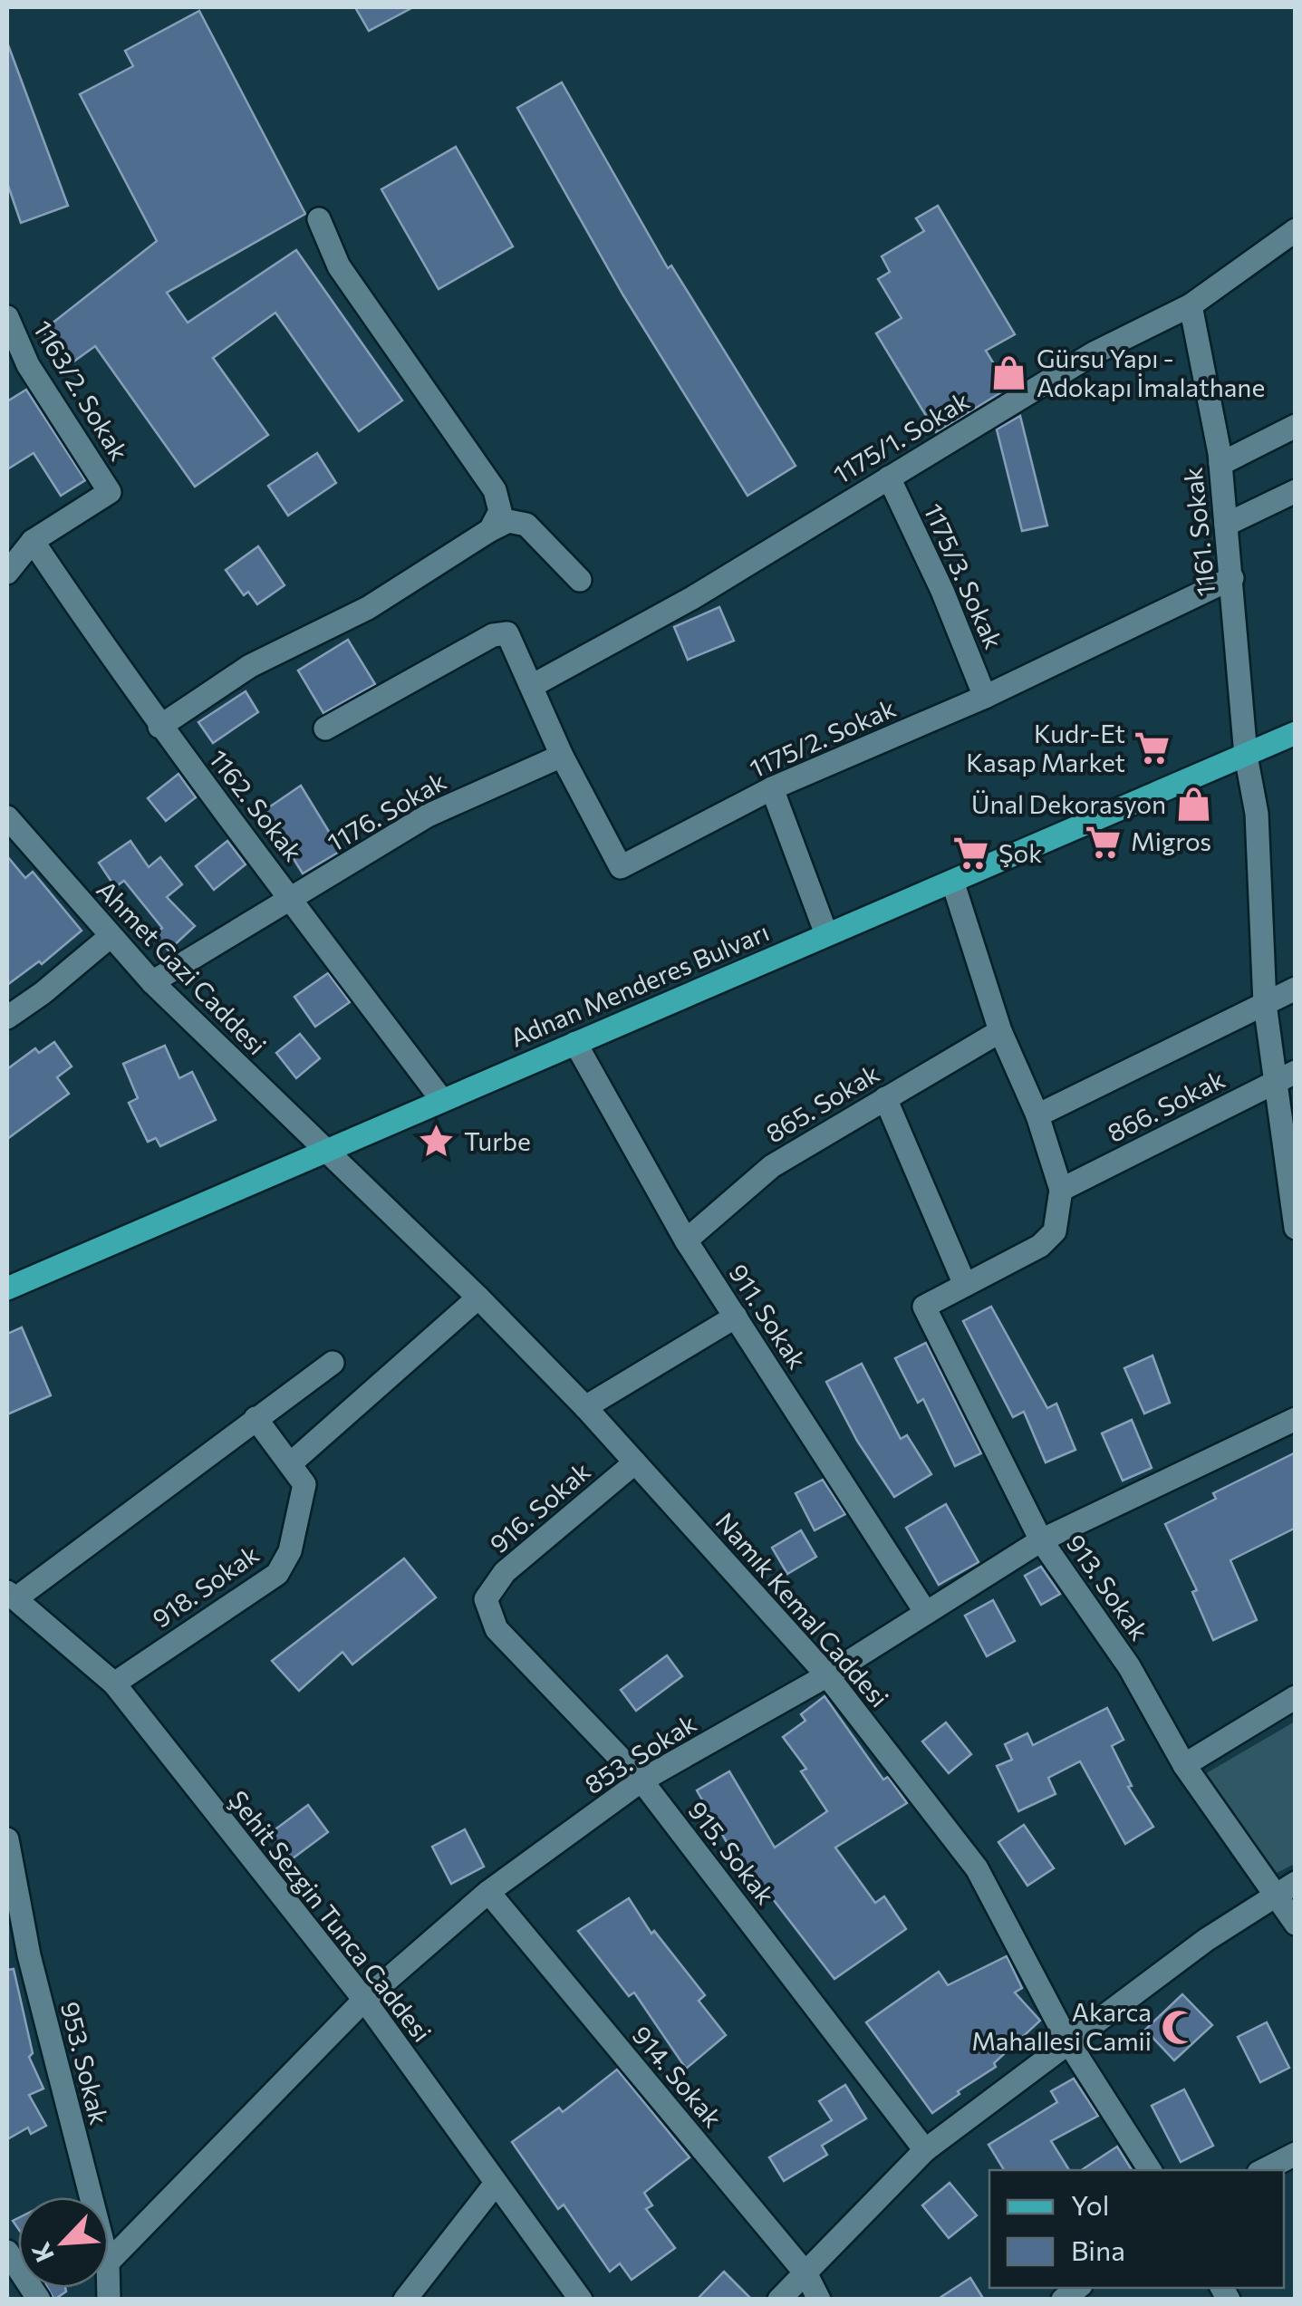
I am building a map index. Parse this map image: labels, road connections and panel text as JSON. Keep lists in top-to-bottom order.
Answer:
{
  "streets": {
    "main road": ["Adnan Menderes Bulvarı"],
    "street": [
      "1163/2. Sokak",
      "1175/1. Sokak",
      "1161. Sokak",
      "1175/3. Sokak",
      "1175/2. Sokak",
      "1162. Sokak",
      "1176. Sokak",
      "Ahmet Gazi Caddesi",
      "865. Sokak",
      "866. Sokak",
      "911. Sokak",
      "916. Sokak",
      "918. Sokak",
      "913. Sokak",
      "Namık Kemal Caddesi",
      "853. Sokak",
      "915. Sokak",
      "Şehit Sezgin Tunca Caddesi",
      "953. Sokak",
      "914. Sokak"
    ]
  },
  "crossings": [
    ["1163/2. Sokak", "1162. Sokak"],
    ["1175/1. Sokak", "1161. Sokak"],
    ["1175/1. Sokak", "1175/3. Sokak"],
    ["1175/1. Sokak", "1175/2. Sokak"],
    ["1161. Sokak", "1175/2. Sokak"],
    ["1161. Sokak", "Adnan Menderes Bulvarı"],
    ["1161. Sokak", "866. Sokak"],
    ["1175/3. Sokak", "1175/2. Sokak"],
    ["1175/2. Sokak", "1176. Sokak"],
    ["1162. Sokak", "1176. Sokak"],
    ["1162. Sokak", "Adnan Menderes Bulvarı"],
    ["1176. Sokak", "Ahmet Gazi Caddesi"],
    ["Ahmet Gazi Caddesi", "Adnan Menderes Bulvarı"],
    ["Ahmet Gazi Caddesi", "Namık Kemal Caddesi"],
    ["Adnan Menderes Bulvarı", "911. Sokak"],
    ["Adnan Menderes Bulvarı", "913. Sokak"],
    ["Adnan Menderes Bulvarı", "Namık Kemal Caddesi"],
    ["865. Sokak", "911. Sokak"],
    ["865. Sokak", "913. Sokak"],
    ["866. Sokak", "913. Sokak"],
    ["911. Sokak", "853. Sokak"],
    ["916. Sokak", "Namık Kemal Caddesi"],
    ["916. Sokak", "915. Sokak"],
    ["918. Sokak", "Şehit Sezgin Tunca Caddesi"],
    ["913. Sokak", "853. Sokak"],
    ["Namık Kemal Caddesi", "853. Sokak"],
    ["853. Sokak", "915. Sokak"],
    ["853. Sokak", "Şehit Sezgin Tunca Caddesi"],
    ["853. Sokak", "914. Sokak"]
  ],
  "places": {
    "shop": ["Gürsu Yapı - Adokapı İmalathane", "Ünal Dekorasyon"],
    "supermarket": ["Kudr-Et Kasap Market", "Migros", "Şok"],
    "place": ["Turbe"],
    "mosque": ["Akarca Mahallesi Camii"]
  },
  "legend": ["Yol", "Bina"],
  "north": "bottom left"
}
